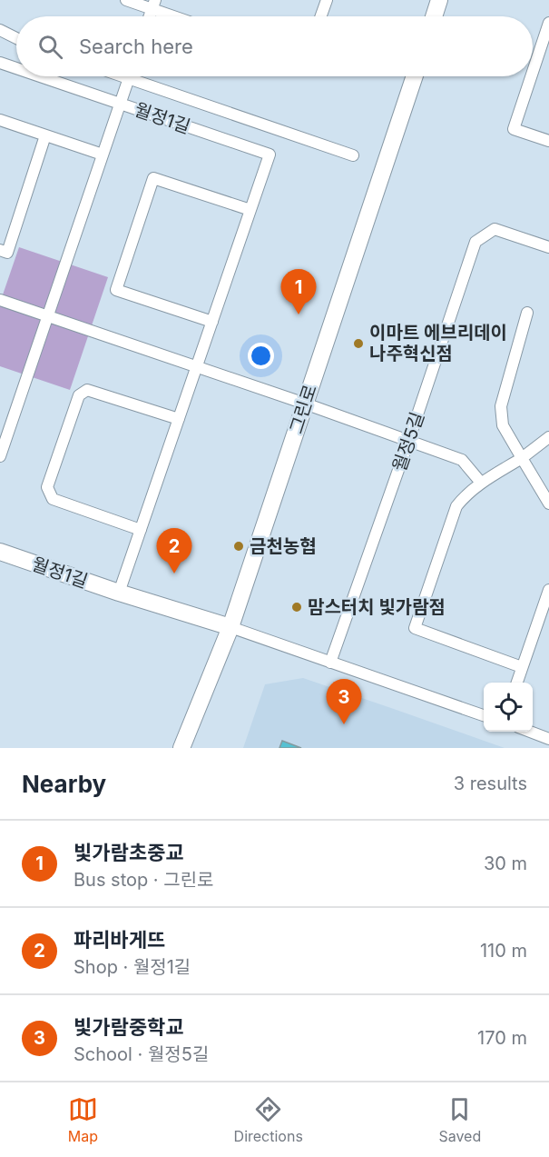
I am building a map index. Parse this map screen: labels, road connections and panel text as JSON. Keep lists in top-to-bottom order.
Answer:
{
  "streets": {
    "street": ["월정1길", "그린로", "월정5길"]
  },
  "crossings": [
    ["월정1길", "그린로"]
  ],
  "places": ["이마트 에브리데이 나주혁신점", "금천농협", "맘스터치 빛가람점"],
  "page": {
    "search": "Search here",
    "pins": ["1", "2", "3"],
    "heading": ["Nearby", "3 results"],
    "list": [
      {
        "mark": "1",
        "name": "빛가람초중교",
        "note": "Bus stop · 그린로",
        "value": "30 m"
      },
      {
        "mark": "2",
        "name": "파리바게뜨",
        "note": "Shop · 월정1길",
        "value": "110 m"
      },
      {
        "mark": "3",
        "name": "빛가람중학교",
        "note": "School · 월정5길",
        "value": "170 m"
      }
    ],
    "nav": ["Map", "Directions", "Saved"]
  }
}
